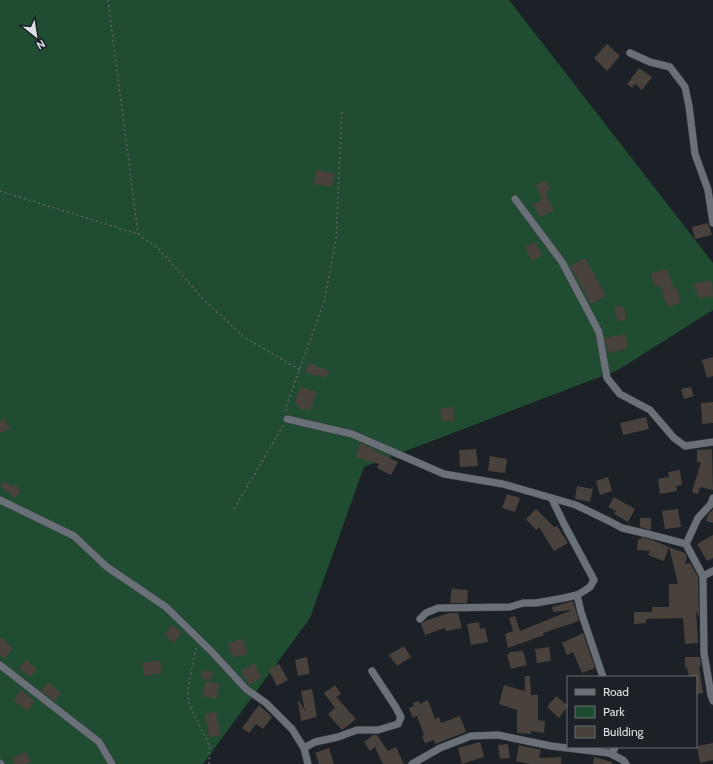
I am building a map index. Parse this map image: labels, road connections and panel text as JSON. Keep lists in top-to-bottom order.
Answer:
{
  "legend": ["Road", "Park", "Building"],
  "north": "bottom right"
}
